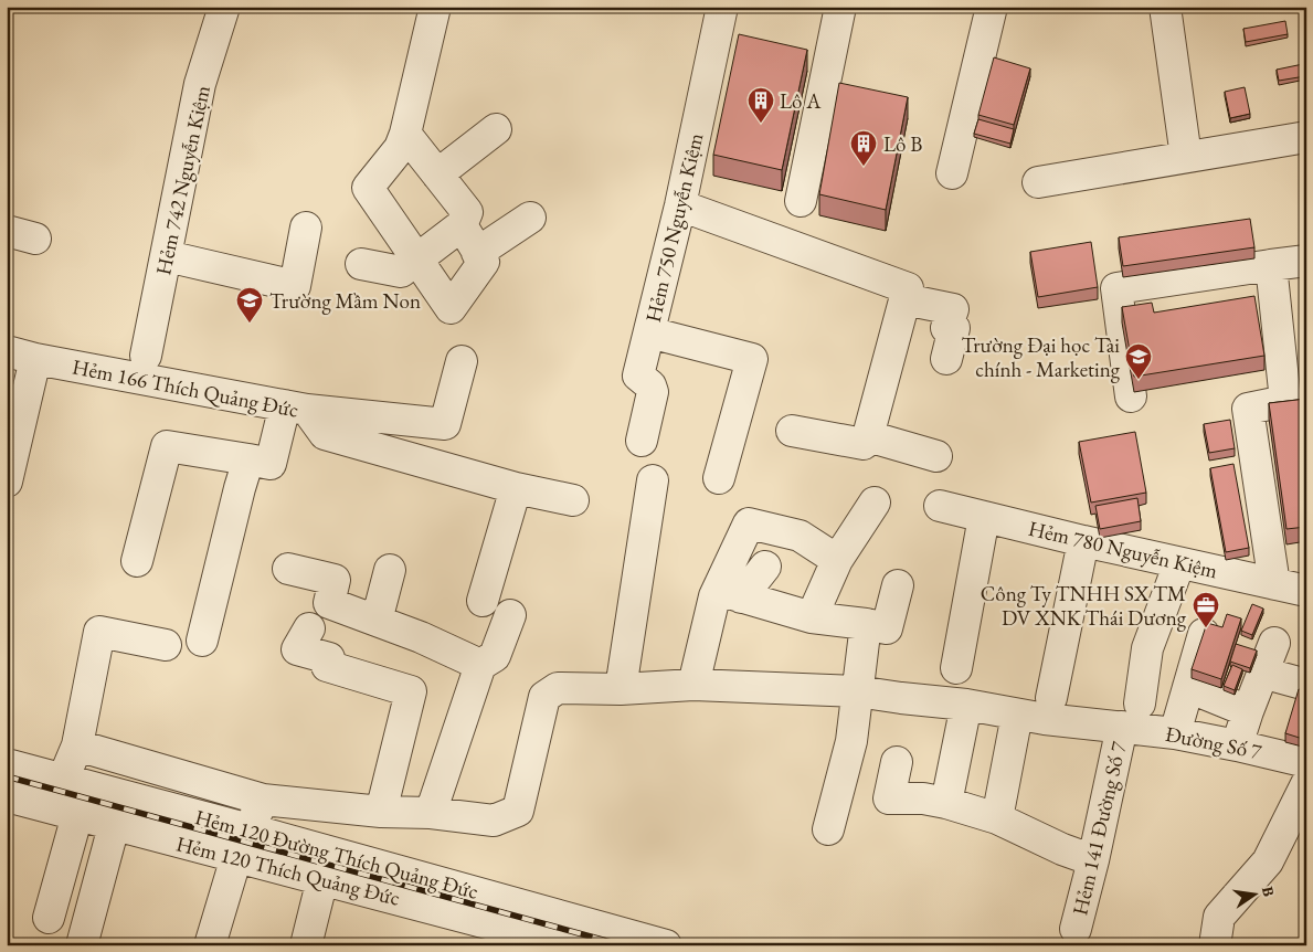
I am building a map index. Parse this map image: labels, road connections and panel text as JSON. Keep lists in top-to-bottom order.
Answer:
{
  "streets": {
    "street": [
      "Hẻm 742 Nguyễn Kiệm",
      "Hẻm 750 Nguyễn Kiệm",
      "Hẻm 166 Thích Quảng Đức",
      "Hẻm 780 Nguyễn Kiệm",
      "Đường Số 7",
      "Hẻm 141 Đường Số 7",
      "Hẻm 120 Đường Thích Quảng Đức",
      "Hẻm 120 Thích Quảng Đức"
    ]
  },
  "crossings": [
    ["Đường Số 7", "Hẻm 141 Đường Số 7"]
  ],
  "places": {
    "building": ["Lô A", "Lô B"],
    "school or university": ["Trường Mầm Non", "Trường Đại học Tài chính - Marketing"],
    "office": ["Công Ty TNHH SX TM DV XNK Thái Dương"]
  },
  "north": "right"
}
